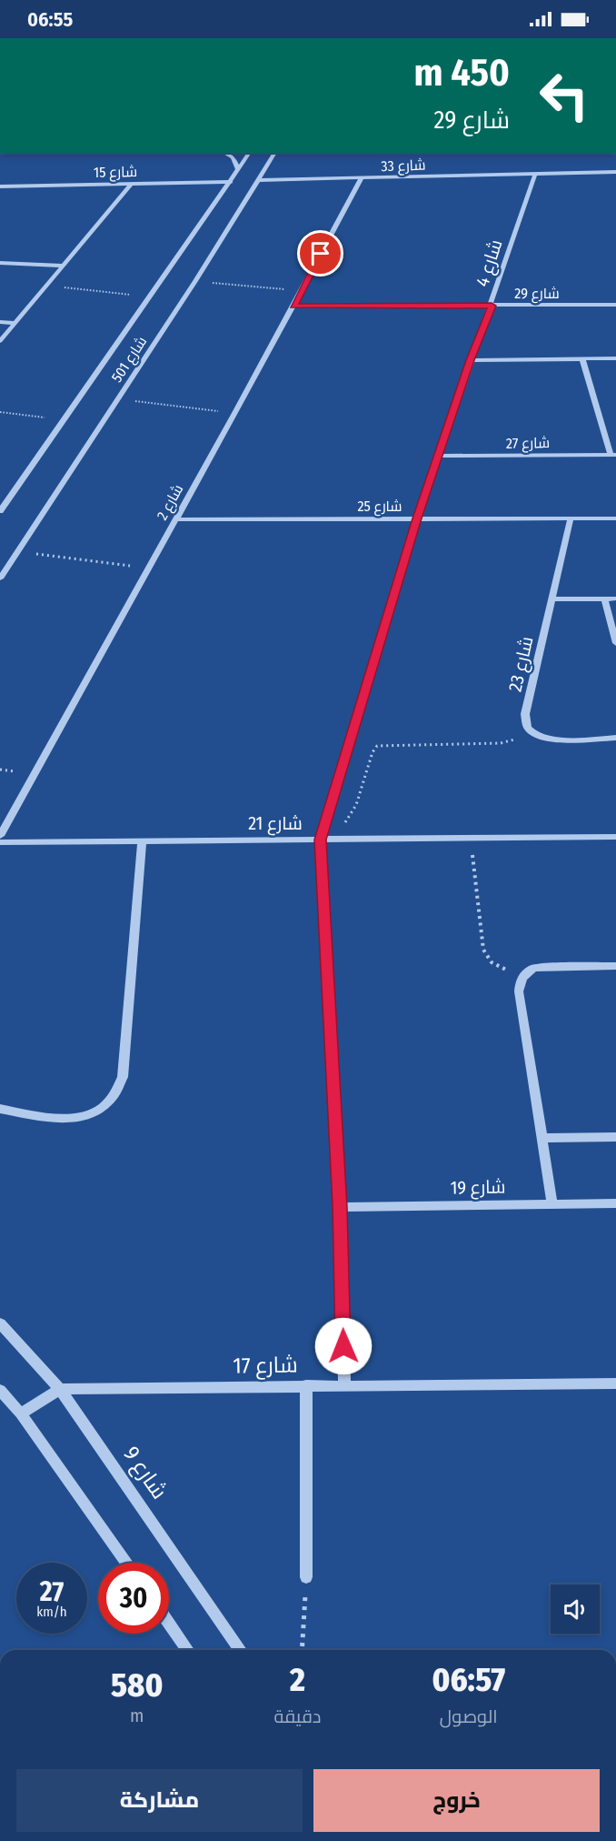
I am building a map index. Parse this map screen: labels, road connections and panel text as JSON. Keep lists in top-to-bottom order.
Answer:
{
  "streets": {
    "street": [
      "شارع 33",
      "شارع 15",
      "شارع 4",
      "شارع 29",
      "شارع 501",
      "شارع 27",
      "شارع 2",
      "شارع 25",
      "شارع 23",
      "شارع 21",
      "شارع 19",
      "شارع 17",
      "شارع 9"
    ]
  },
  "crossings": [
    ["شارع 33", "شارع 4"],
    ["شارع 33", "شارع 501"],
    ["شارع 33", "شارع 2"],
    ["شارع 15", "شارع 501"],
    ["شارع 4", "شارع 29"],
    ["شارع 4", "شارع 27"],
    ["شارع 4", "شارع 25"],
    ["شارع 4", "شارع 21"],
    ["شارع 4", "شارع 19"],
    ["شارع 4", "شارع 17"],
    ["شارع 29", "شارع 2"],
    ["شارع 2", "شارع 25"],
    ["شارع 25", "شارع 23"],
    ["شارع 17", "شارع 9"]
  ],
  "page": {
    "status": "06:55",
    "turn": ["450 m", "شارع 29"],
    "speed": "27 km/h",
    "limit": "30",
    "eta": [
      "06:57",
      "الوصول",
      "2",
      "دقيقة",
      "580",
      "m"
    ],
    "buttons": ["خروج", "مشاركة"]
  }
}
